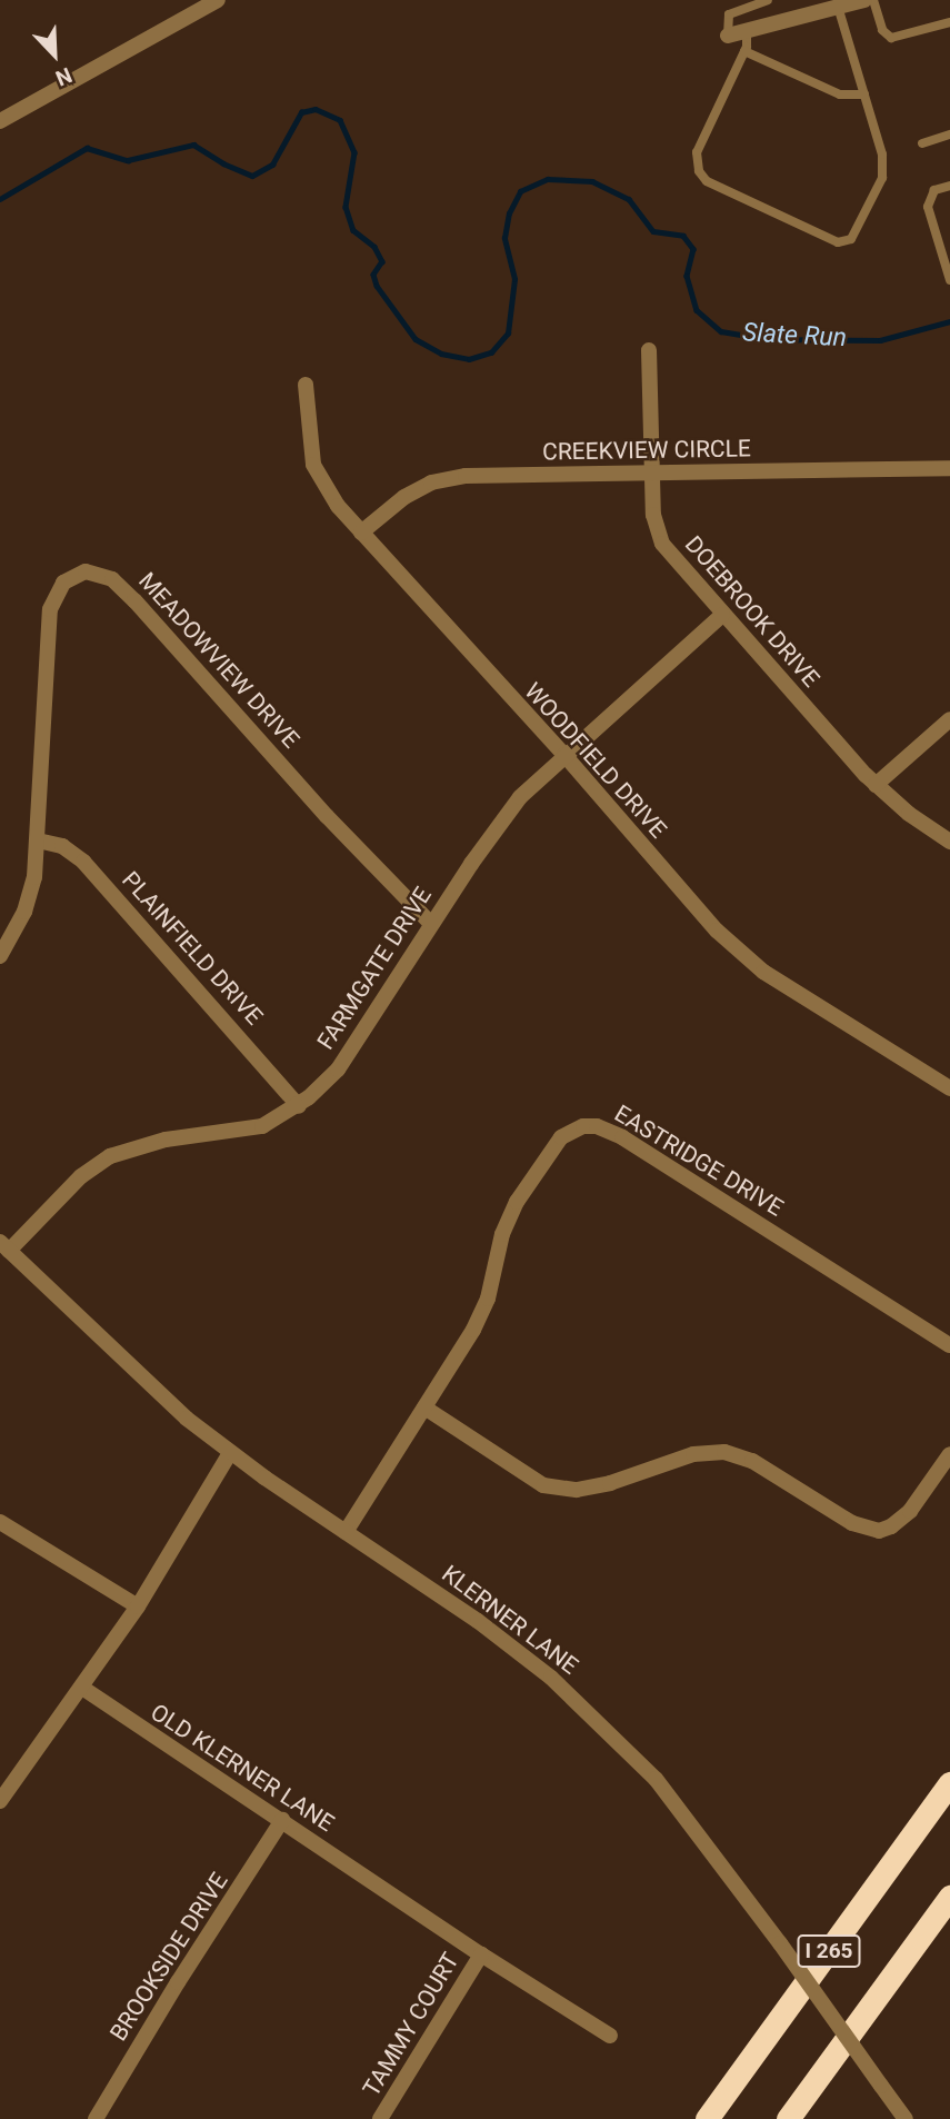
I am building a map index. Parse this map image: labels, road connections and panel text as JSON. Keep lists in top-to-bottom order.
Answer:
{
  "streets": {
    "highway": ["I 265"],
    "street": [
      "CREEKVIEW CIRCLE",
      "DOEBROOK DRIVE",
      "MEADOWVIEW DRIVE",
      "WOODFIELD DRIVE",
      "PLAINFIELD DRIVE",
      "FARMGATE DRIVE",
      "EASTRIDGE DRIVE",
      "KLERNER LANE",
      "OLD KLERNER LANE",
      "BROOKSIDE DRIVE",
      "TAMMY COURT"
    ]
  },
  "crossings": [
    ["CREEKVIEW CIRCLE", "DOEBROOK DRIVE"],
    ["CREEKVIEW CIRCLE", "WOODFIELD DRIVE"],
    ["DOEBROOK DRIVE", "FARMGATE DRIVE"],
    ["MEADOWVIEW DRIVE", "PLAINFIELD DRIVE"],
    ["MEADOWVIEW DRIVE", "FARMGATE DRIVE"],
    ["WOODFIELD DRIVE", "FARMGATE DRIVE"],
    ["PLAINFIELD DRIVE", "FARMGATE DRIVE"],
    ["FARMGATE DRIVE", "KLERNER LANE"],
    ["EASTRIDGE DRIVE", "KLERNER LANE"],
    ["OLD KLERNER LANE", "BROOKSIDE DRIVE"],
    ["OLD KLERNER LANE", "TAMMY COURT"]
  ],
  "water": ["Slate Run"],
  "north": "bottom right"
}
